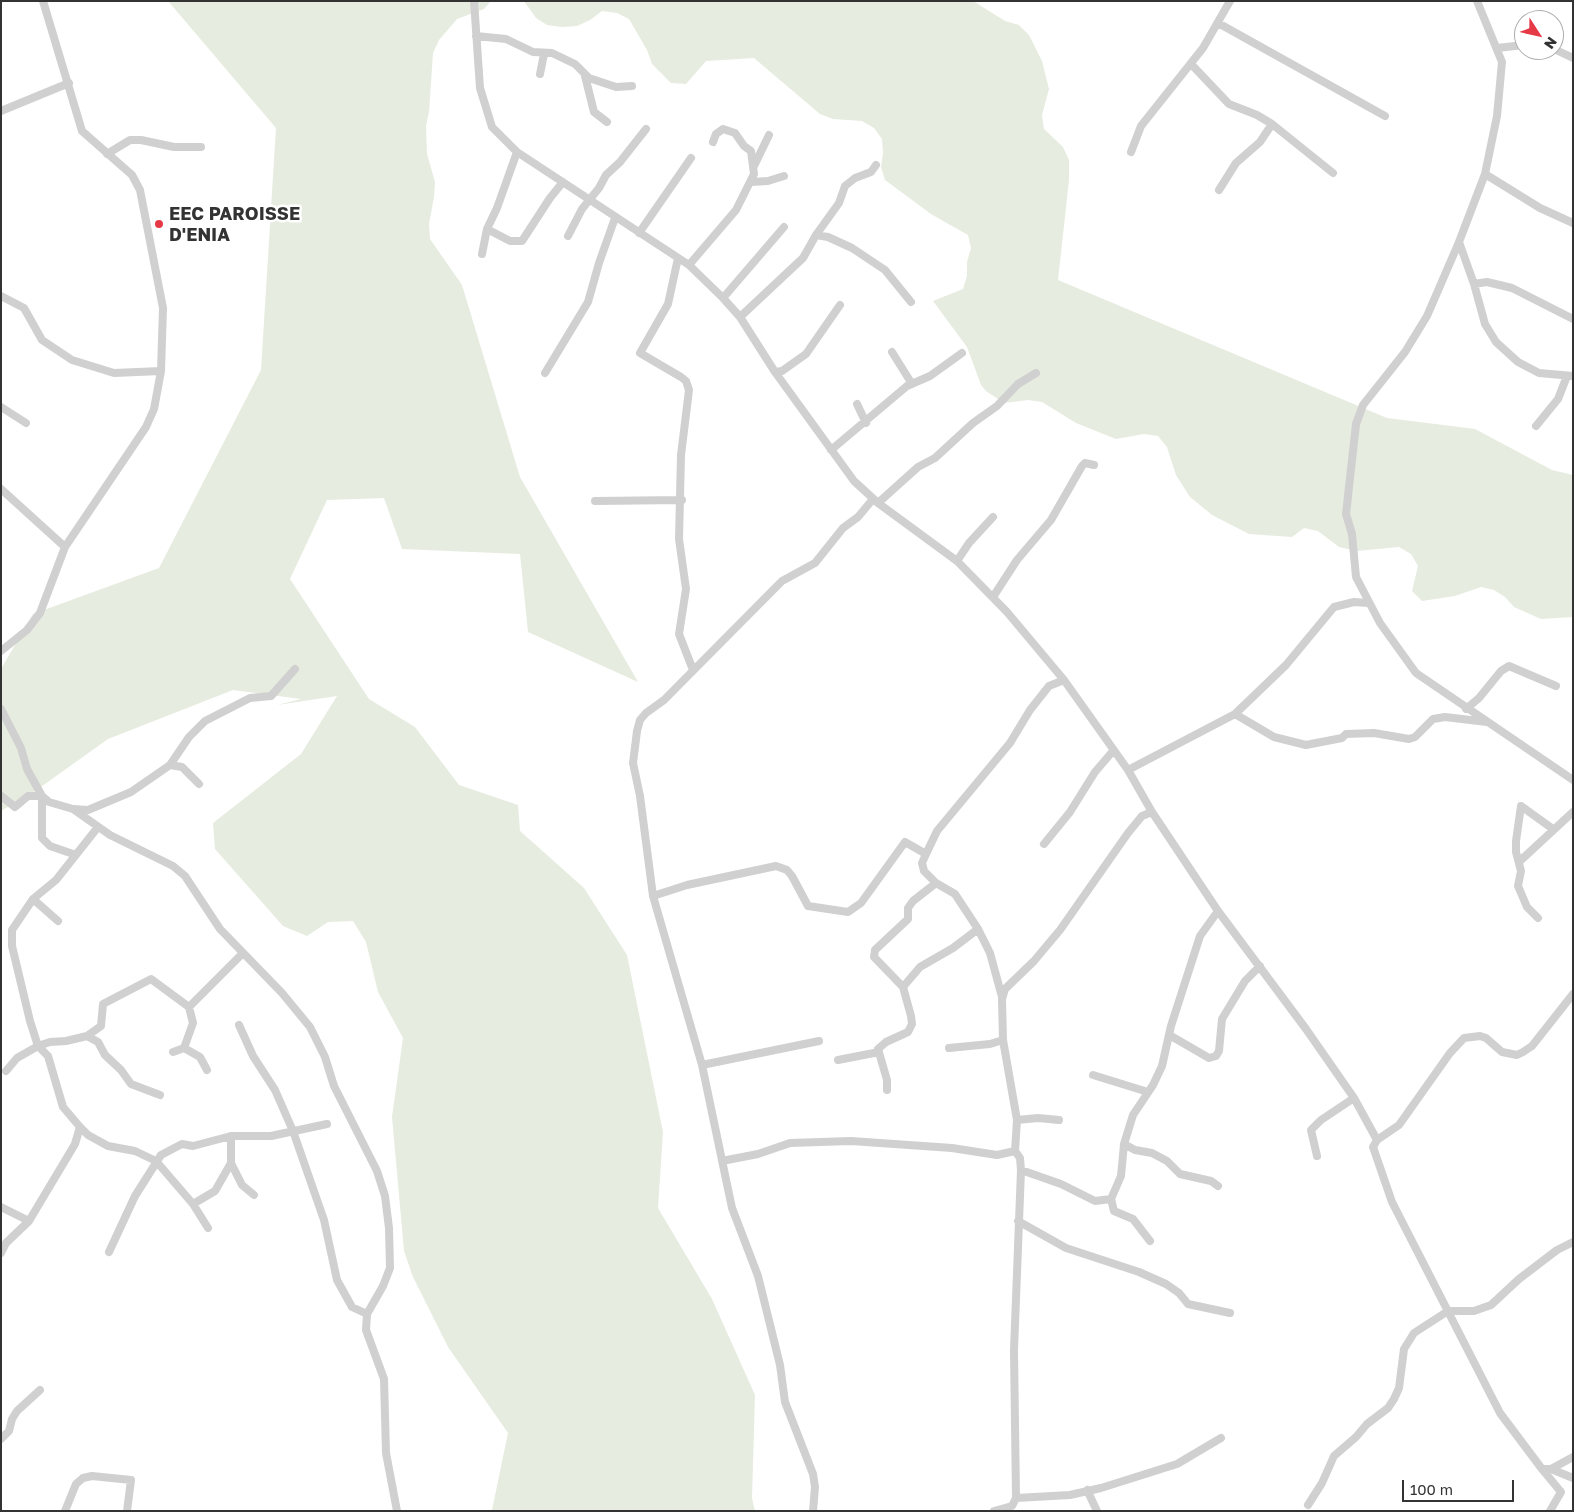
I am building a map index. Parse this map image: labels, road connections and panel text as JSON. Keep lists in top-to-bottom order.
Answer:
{
  "places": ["EEC PAROISSE D'ENIA"],
  "scale_bar": "100 m",
  "north": "bottom right"
}
